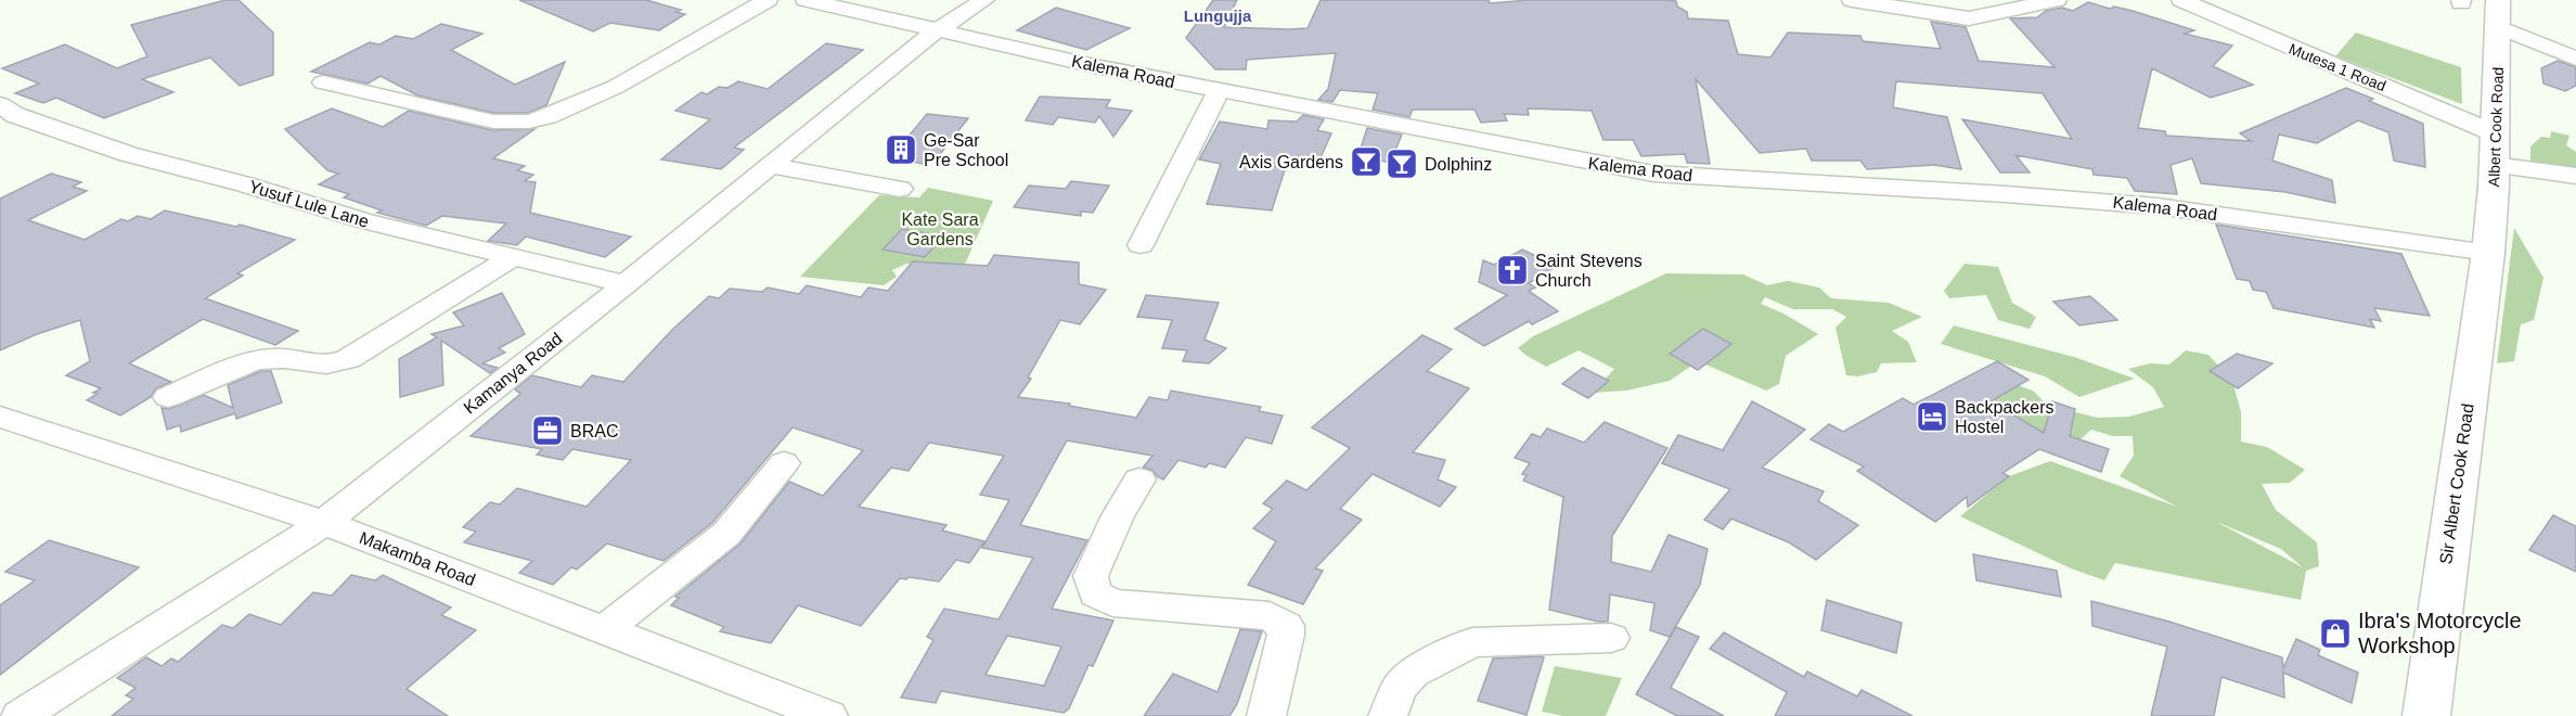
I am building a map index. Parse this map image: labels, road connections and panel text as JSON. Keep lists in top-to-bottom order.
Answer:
{
  "streets": {
    "main road": ["Albert Cook Road", "Sir Albert Cook Road"],
    "street": [
      "Mutesa 1 Road",
      "Kalema Road",
      "Yusuf Lule Lane",
      "Kamanya Road",
      "Makamba Road"
    ]
  },
  "crossings": [
    ["Mutesa 1 Road", "Albert Cook Road"],
    ["Kalema Road", "Albert Cook Road"],
    ["Kalema Road", "Kamanya Road"],
    ["Kalema Road", "Sir Albert Cook Road"],
    ["Albert Cook Road", "Sir Albert Cook Road"],
    ["Yusuf Lule Lane", "Kamanya Road"],
    ["Kamanya Road", "Makamba Road"]
  ],
  "districts": ["Lungujja"],
  "parks": ["Kate Sara Gardens"],
  "places": {
    "building": ["Ge-Sar Pre School"],
    "bar": ["Axis Gardens", "Dolphinz"],
    "church": ["Saint Stevens Church"],
    "hotel": ["Backpackers Hostel"],
    "office": ["BRAC"],
    "shop": ["Ibra's Motorcycle Workshop"]
  }
}
